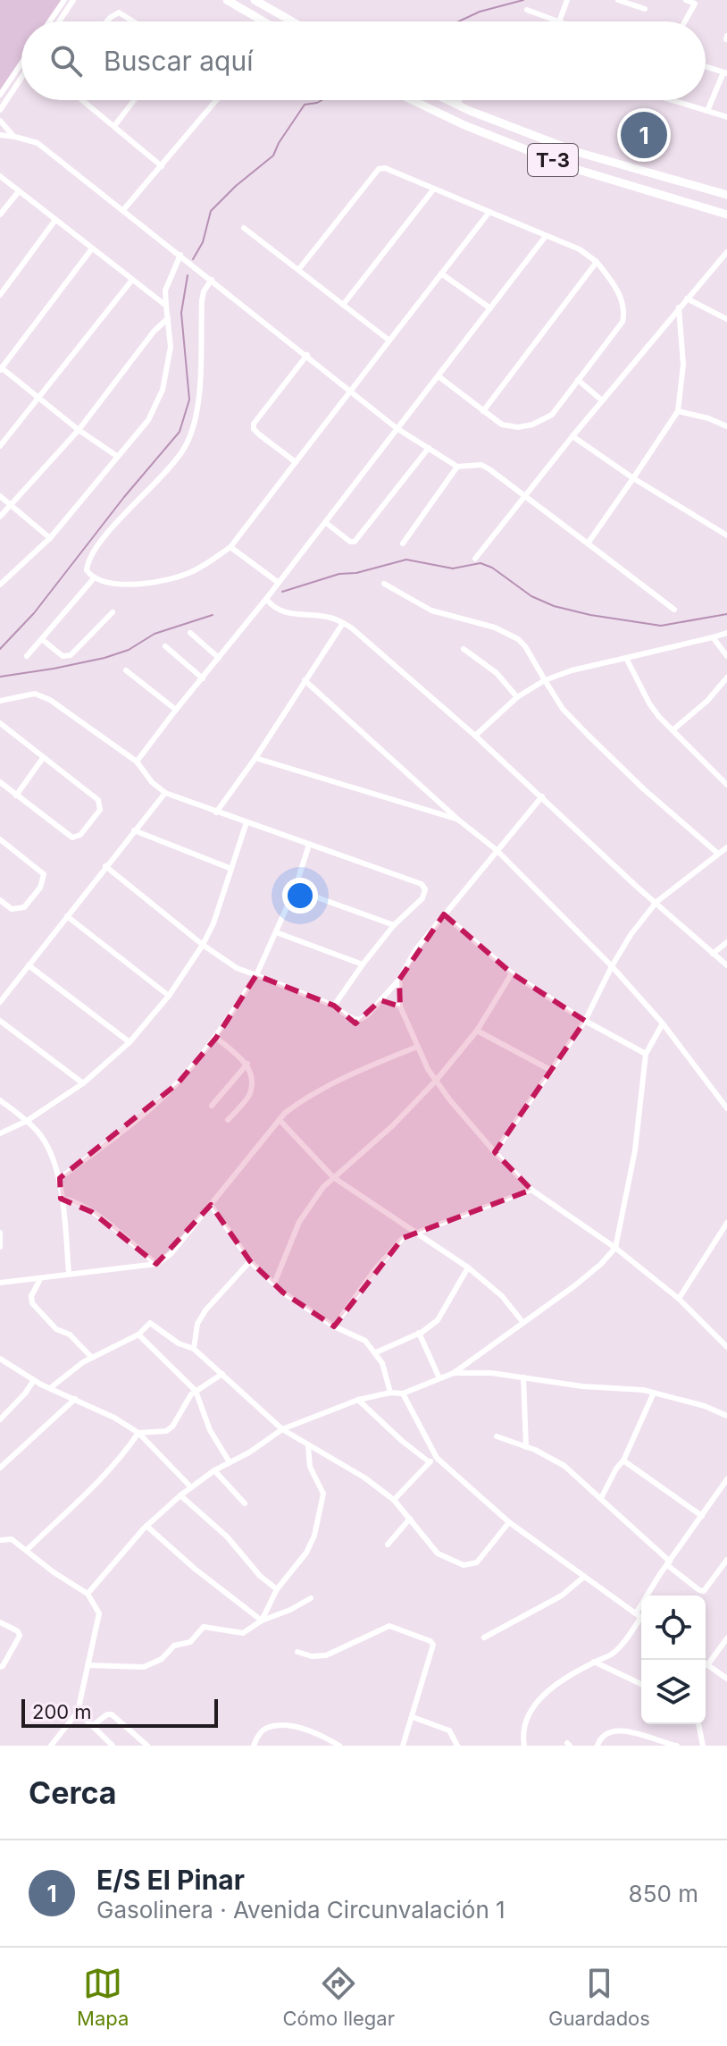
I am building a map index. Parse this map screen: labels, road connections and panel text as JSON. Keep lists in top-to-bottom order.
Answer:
{
  "streets": {
    "main road": ["T-3"]
  },
  "scale_bar": "200 m",
  "page": {
    "search": "Buscar aquí",
    "pins": "1",
    "scale": "200 m",
    "heading": "Cerca",
    "list": [
      {
        "mark": "1",
        "name": "E/S El Pinar",
        "note": "Gasolinera · Avenida Circunvalación 1",
        "value": "850 m"
      }
    ],
    "nav": ["Mapa", "Cómo llegar", "Guardados"]
  }
}
